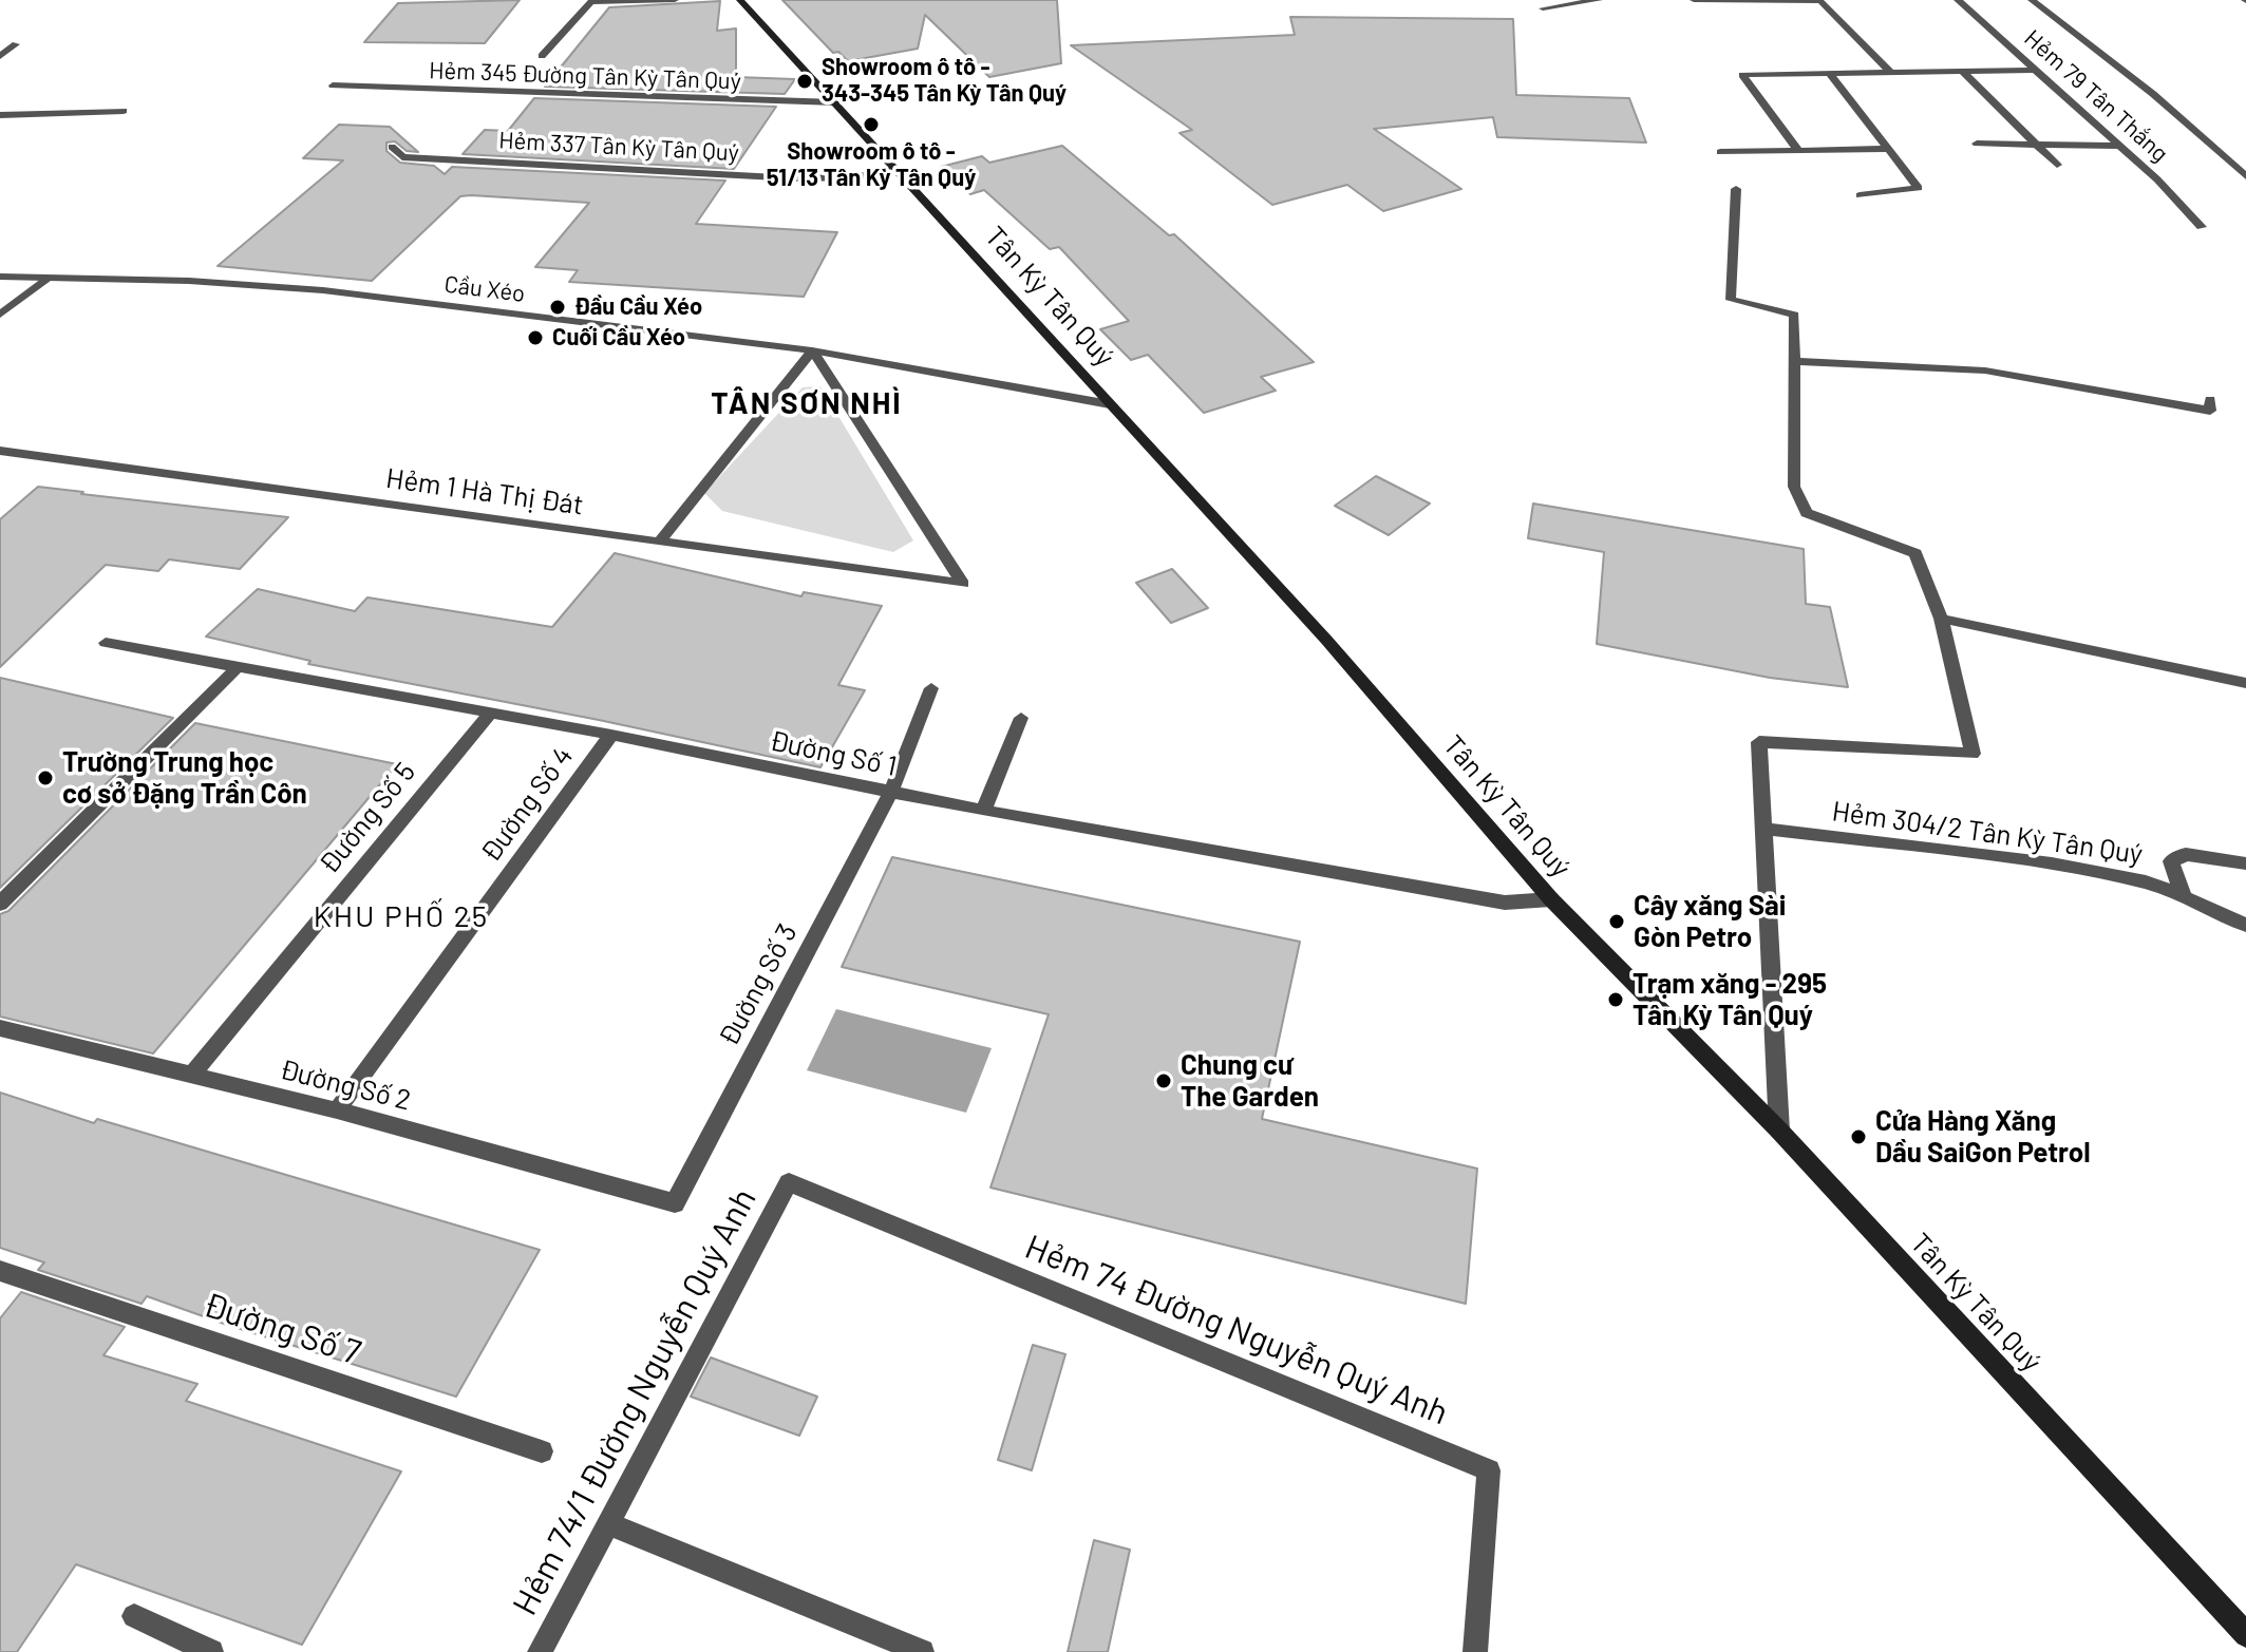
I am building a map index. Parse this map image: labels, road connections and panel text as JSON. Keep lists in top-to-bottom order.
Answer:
{
  "streets": {
    "main road": ["Tân Kỳ Tân Quý"],
    "street": [
      "Hẻm 345 Đường Tân Kỳ Tân Quý",
      "Hẻm 79 Tân Thắng",
      "Hẻm 337 Tân Kỳ Tân Quý",
      "Cầu Xéo",
      "Hẻm 1 Hà Thị Đát",
      "Đường Số 1",
      "Đường Số 4",
      "Đường Số 5",
      "Hẻm 304/2 Tân Kỳ Tân Quý",
      "Đường Số 3",
      "Đường Số 2",
      "Đường Số 7",
      "Hẻm 74 Đường Nguyễn Quý Anh",
      "Hẻm 74/1 Đường Nguyễn Quý Anh"
    ]
  },
  "crossings": [
    ["Hẻm 345 Đường Tân Kỳ Tân Quý", "Tân Kỳ Tân Quý"],
    ["Hẻm 337 Tân Kỳ Tân Quý", "Tân Kỳ Tân Quý"],
    ["Cầu Xéo", "Tân Kỳ Tân Quý"],
    ["Cầu Xéo", "Hẻm 1 Hà Thị Đát"],
    ["Tân Kỳ Tân Quý", "Đường Số 1"],
    ["Đường Số 1", "Đường Số 4"],
    ["Đường Số 1", "Đường Số 5"],
    ["Đường Số 1", "Đường Số 3"],
    ["Đường Số 4", "Đường Số 2"],
    ["Đường Số 5", "Đường Số 2"],
    ["Đường Số 3", "Đường Số 2"],
    ["Hẻm 74 Đường Nguyễn Quý Anh", "Hẻm 74/1 Đường Nguyễn Quý Anh"]
  ],
  "districts": ["TÂN SƠN NHÌ", "KHU PHỐ 25"],
  "places": [
    "Showroom ô tô - 343-345 Tân Kỳ Tân Quý",
    "Showroom ô tô - 51/13 Tân Kỳ Tân Quý",
    "Đầu Cầu Xéo",
    "Cuối Cầu Xéo",
    "Trường Trung học cơ sở Đặng Trần Côn",
    "Cây xăng Sài Gòn Petro",
    "Trạm xăng - 295 Tân Kỳ Tân Quý",
    "Chung cư The Garden",
    "Cửa Hàng Xăng Dầu SaiGon Petrol"
  ]
}
